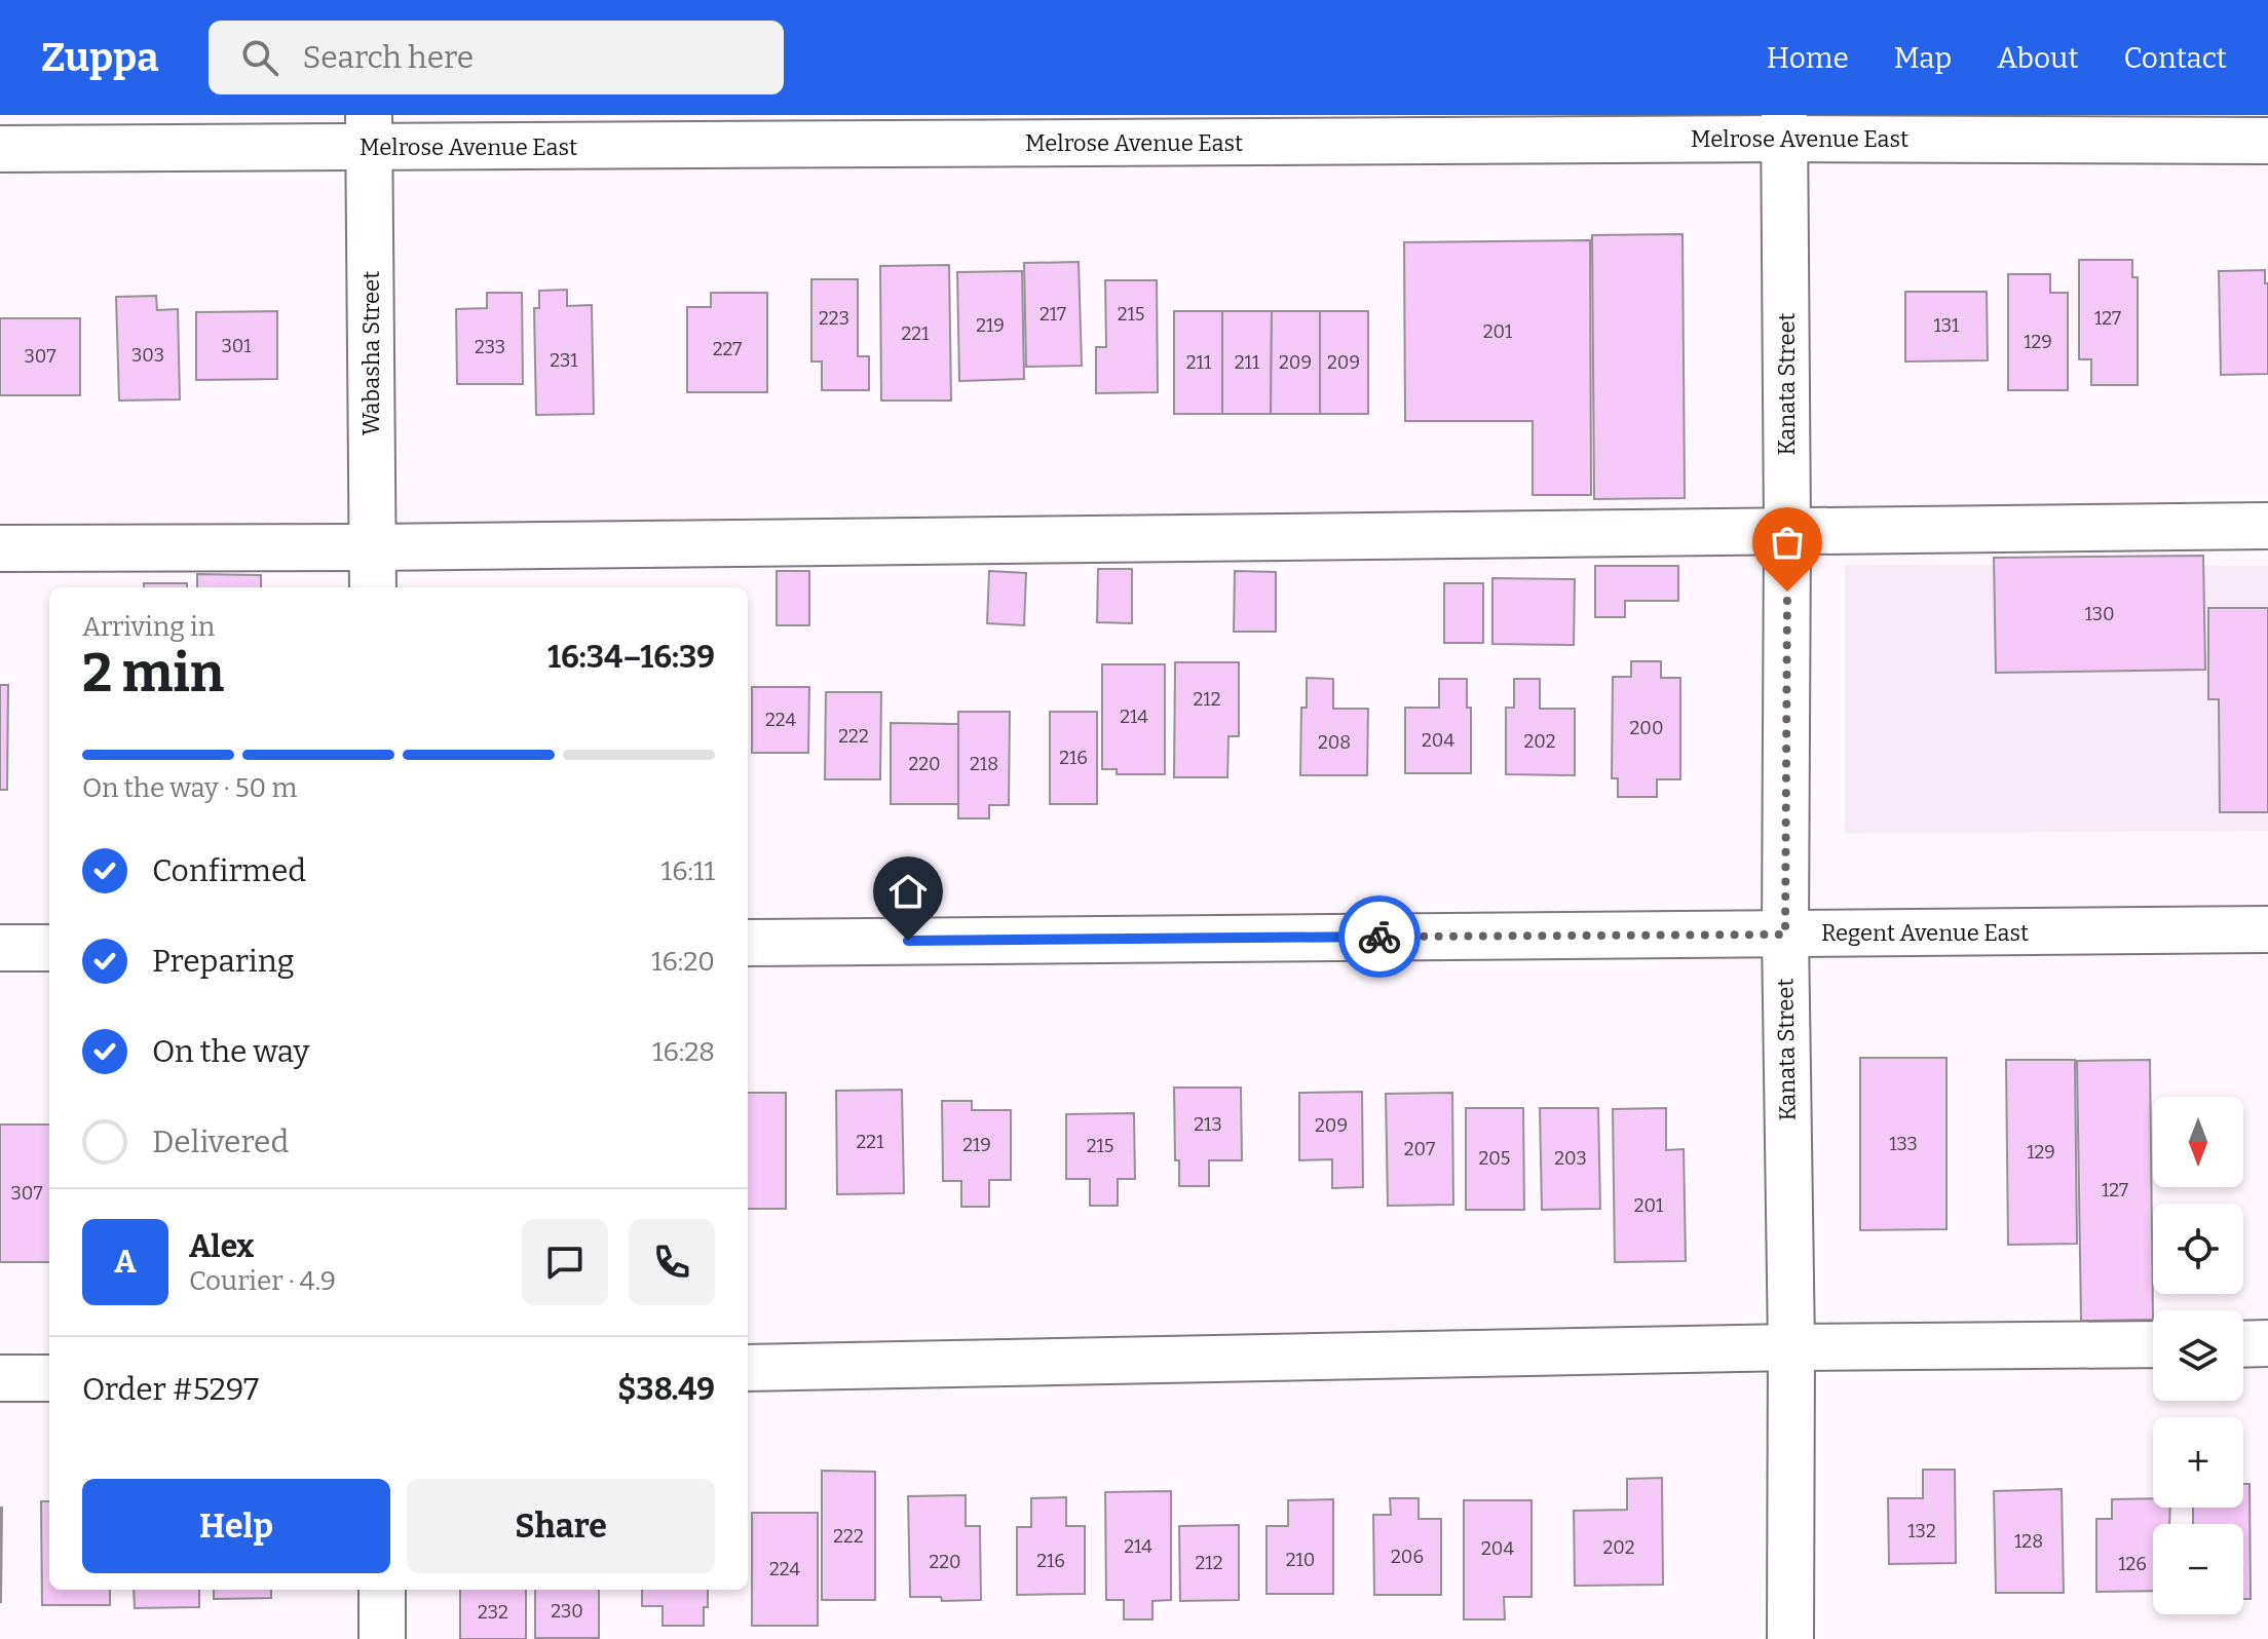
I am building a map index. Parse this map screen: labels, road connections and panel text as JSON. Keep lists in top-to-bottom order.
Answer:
{
  "streets": {
    "street": [
      "Melrose Avenue East",
      "Wabasha Street",
      "Kanata Street",
      "Regent Avenue East"
    ]
  },
  "crossings": [
    ["Melrose Avenue East", "Wabasha Street"],
    ["Melrose Avenue East", "Kanata Street"],
    ["Kanata Street", "Regent Avenue East"]
  ],
  "house_numbers": [
    "217",
    "215",
    "223",
    "127",
    "219",
    "131",
    "201",
    "221",
    "129",
    "301",
    "233",
    "227",
    "303",
    "307",
    "231",
    "211",
    "211",
    "209",
    "209",
    "130",
    "212",
    "214",
    "224",
    "200",
    "222",
    "204",
    "202",
    "208",
    "216",
    "220",
    "218",
    "213",
    "209",
    "221",
    "133",
    "219",
    "215",
    "207",
    "129",
    "205",
    "203",
    "127",
    "307",
    "201",
    "132",
    "222",
    "128",
    "214",
    "202",
    "204",
    "206",
    "210",
    "216",
    "220",
    "212",
    "126",
    "224",
    "230",
    "232"
  ],
  "north": "bottom",
  "page": {
    "header": "Zuppa",
    "search": "Search here",
    "nav": [
      "Home",
      "Map",
      "About",
      "Contact"
    ],
    "heading": ["2 min", "Arriving in", "16:34–16:39"],
    "panel": [
      "Alex",
      "Courier · 4.9",
      "Order #5297",
      "$38.49"
    ],
    "bar": "On the way · 50 m",
    "list": [
      ["Confirmed", "16:11"],
      ["Preparing", "16:20"],
      ["On the way", "16:28"],
      "Delivered"
    ],
    "map_buttons": ["+", "−"],
    "round": "A",
    "buttons": ["Help", "Share"]
  }
}
